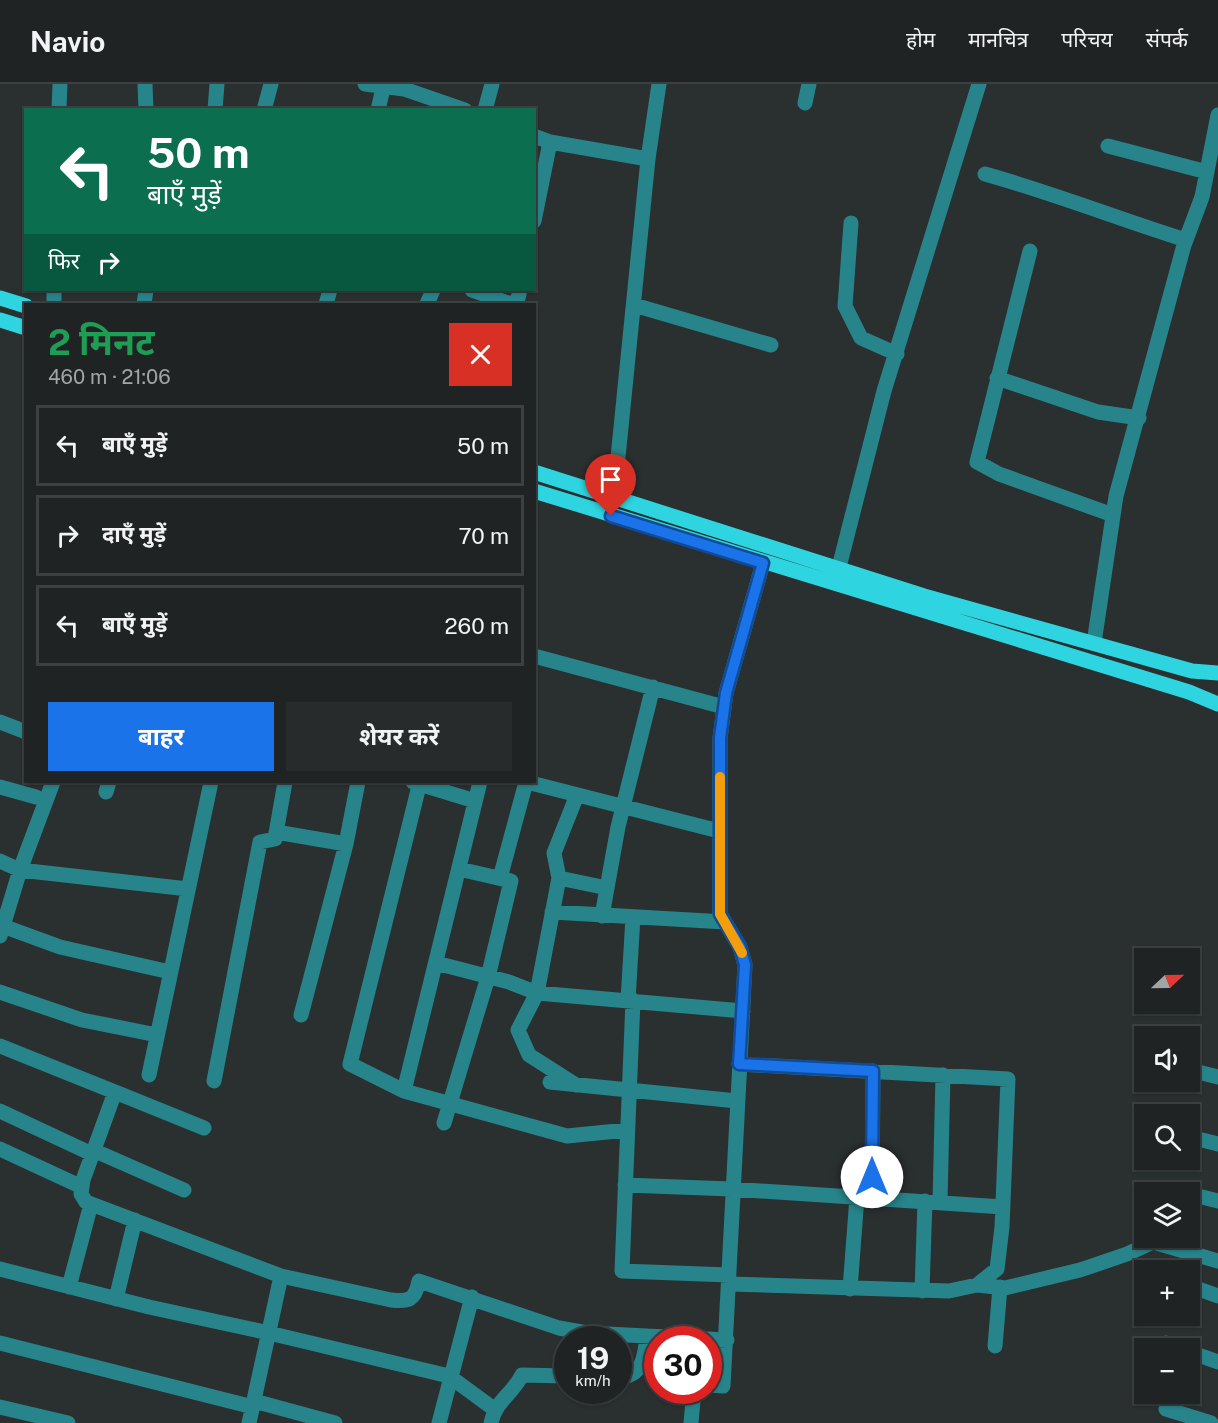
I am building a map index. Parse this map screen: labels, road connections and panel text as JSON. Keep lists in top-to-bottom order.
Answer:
{
  "north": "right",
  "page": {
    "header": "Navio",
    "nav": [
      "होम",
      "मानचित्र",
      "परिचय",
      "संपर्क"
    ],
    "turn": ["50 m", "बाएँ मुड़ें"],
    "then": "फिर",
    "heading": ["2 मिनट", "460 m · 21:06"],
    "list": [
      {
        "name": "बाएँ मुड़ें",
        "value": "50 m"
      },
      {
        "name": "दाएँ मुड़ें",
        "value": "70 m"
      },
      {
        "name": "बाएँ मुड़ें",
        "value": "260 m"
      }
    ],
    "buttons": ["बाहर", "शेयर करें"],
    "map_buttons": ["+", "−"],
    "speed": "19 km/h",
    "limit": "30"
  }
}
